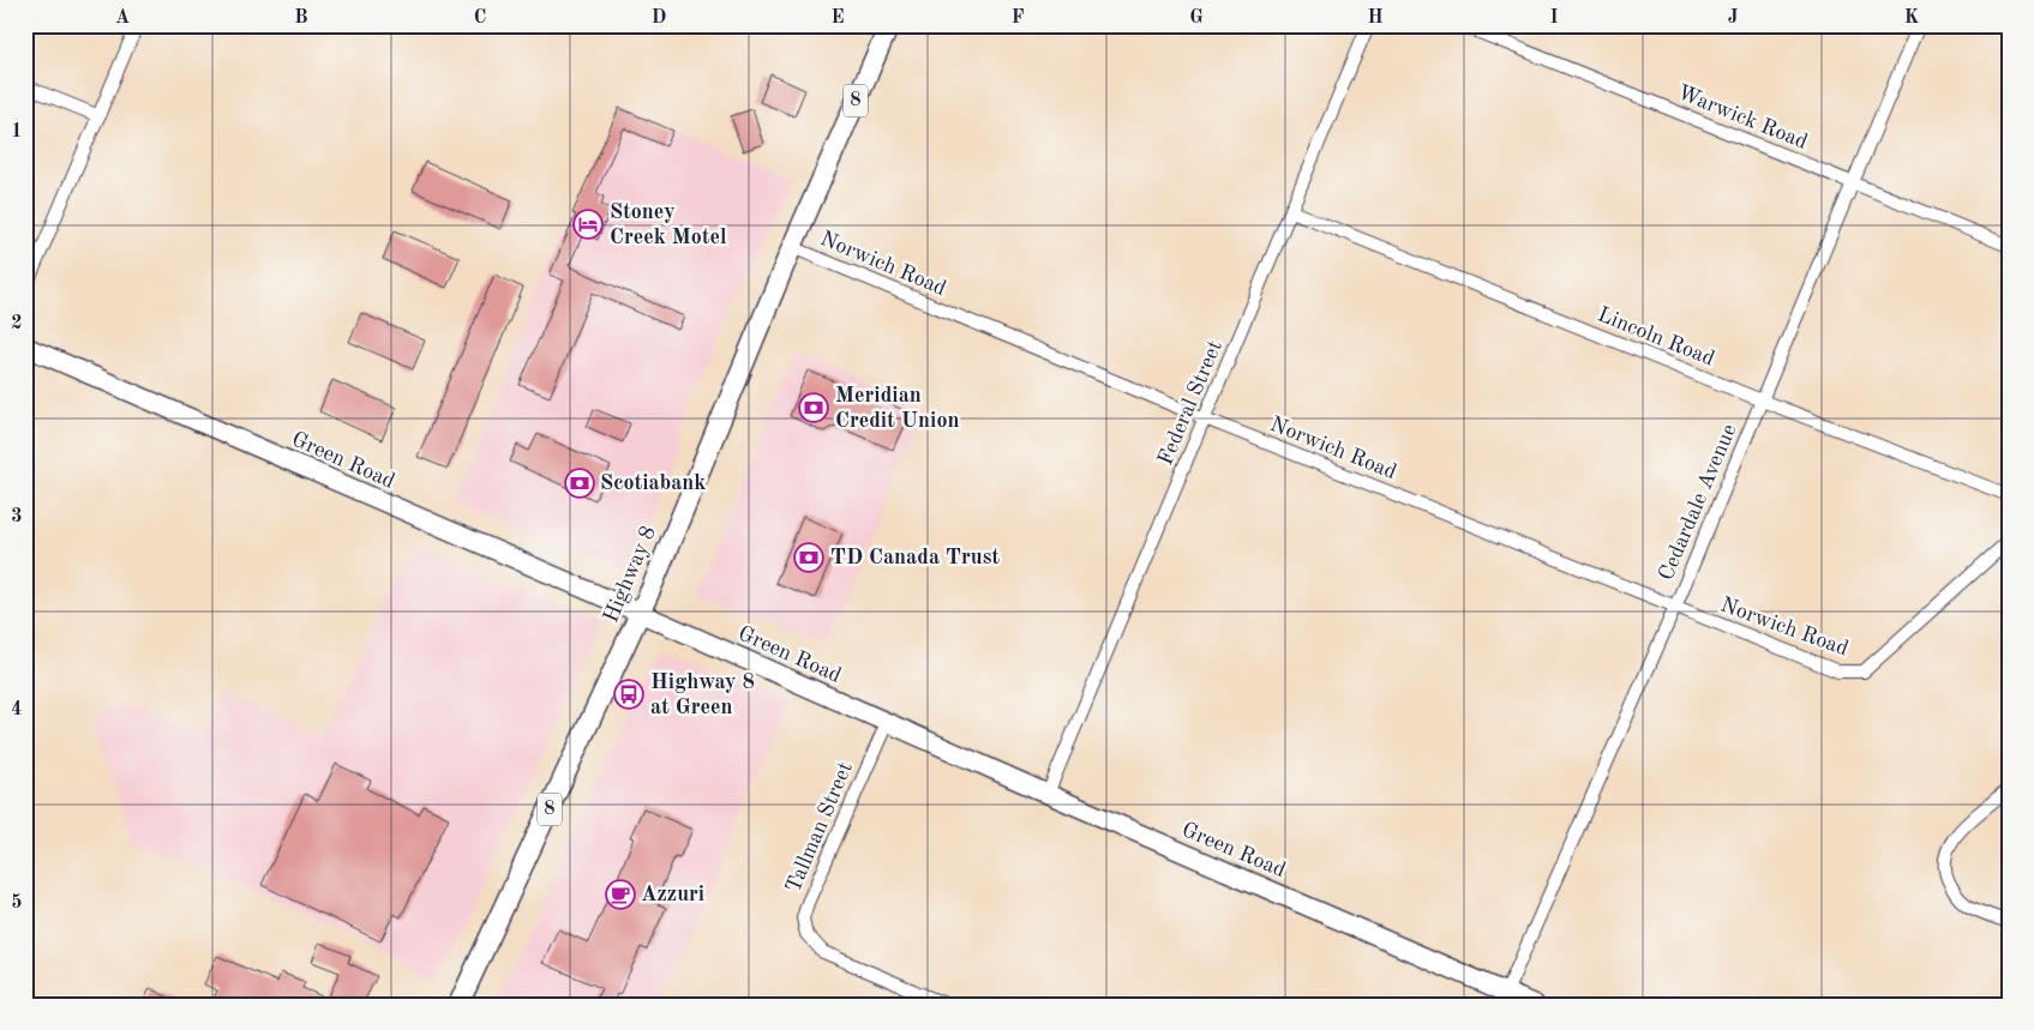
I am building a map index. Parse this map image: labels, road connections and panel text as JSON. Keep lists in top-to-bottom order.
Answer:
{
  "streets": {
    "main road": ["8", "Highway 8"],
    "street": [
      "Warwick Road",
      "Norwich Road",
      "Lincoln Road",
      "Federal Street",
      "Green Road",
      "Cedardale Avenue",
      "Tallman Street"
    ]
  },
  "crossings": [
    ["Warwick Road", "Cedardale Avenue"],
    ["Norwich Road", "Federal Street"],
    ["Norwich Road", "Cedardale Avenue"],
    ["Norwich Road", "Highway 8"],
    ["Lincoln Road", "Federal Street"],
    ["Lincoln Road", "Cedardale Avenue"],
    ["Federal Street", "Green Road"],
    ["Green Road", "Cedardale Avenue"],
    ["Green Road", "Highway 8"],
    ["Green Road", "Tallman Street"]
  ],
  "places": {
    "hotel": ["Stoney Creek Motel"],
    "bank": ["Meridian Credit Union", "Scotiabank", "TD Canada Trust"],
    "bus stop": ["Highway 8 at Green"],
    "cafe": ["Azzuri"]
  },
  "grid": {
    "columns": [
      "A",
      "B",
      "C",
      "D",
      "E",
      "F",
      "G",
      "H",
      "I",
      "J",
      "K"
    ],
    "rows": [
      "1",
      "2",
      "3",
      "4",
      "5"
    ]
  }
}
